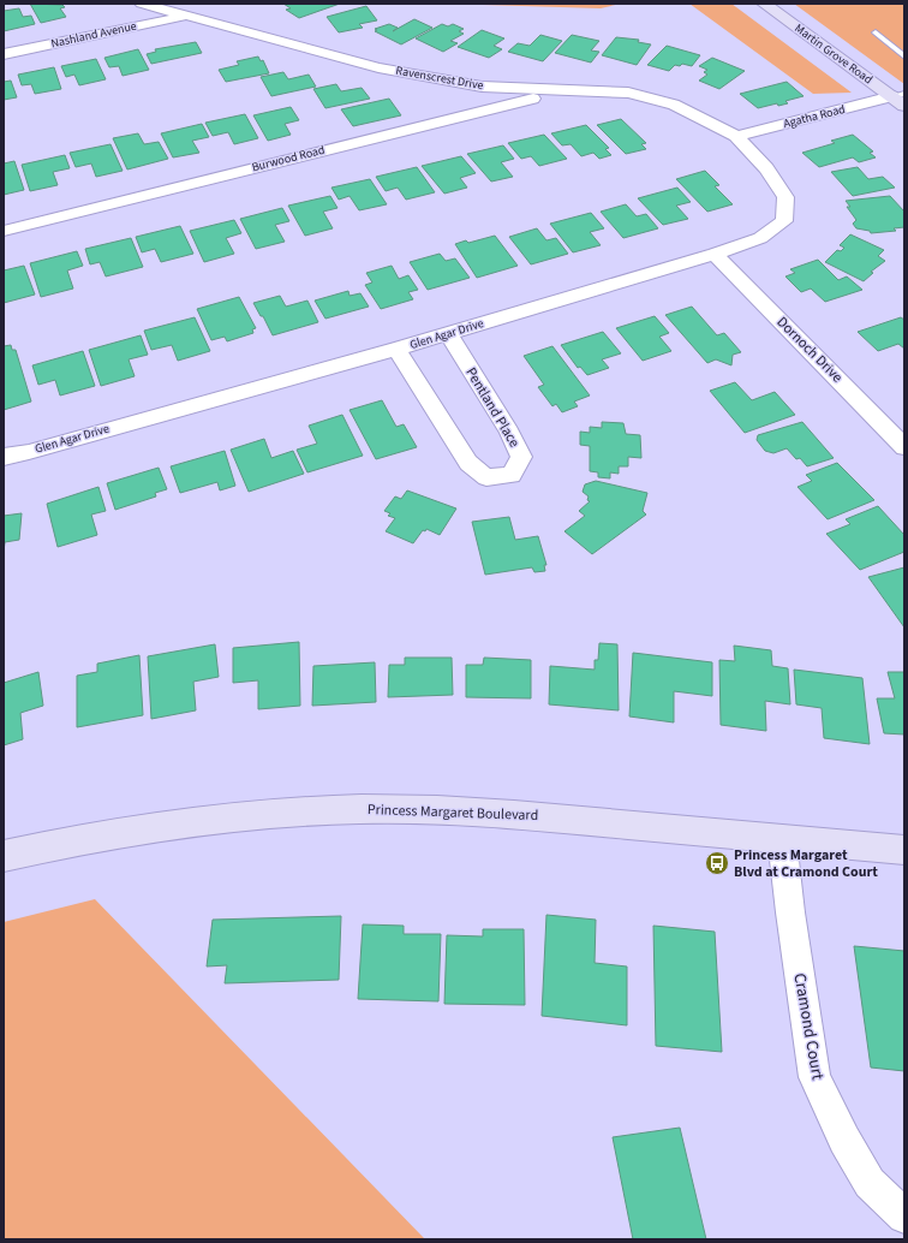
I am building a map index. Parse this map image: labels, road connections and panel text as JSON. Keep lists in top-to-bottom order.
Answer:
{
  "streets": {
    "street": [
      "Nashland Avenue",
      "Martin Grove Road",
      "Ravenscrest Drive",
      "Agatha Road",
      "Burwood Road",
      "Glen Agar Drive",
      "Dornoch Drive",
      "Pentland Place",
      "Princess Margaret Boulevard",
      "Cramond Court"
    ]
  },
  "crossings": [
    ["Nashland Avenue", "Ravenscrest Drive"],
    ["Martin Grove Road", "Agatha Road"],
    ["Ravenscrest Drive", "Agatha Road"],
    ["Ravenscrest Drive", "Burwood Road"],
    ["Ravenscrest Drive", "Glen Agar Drive"],
    ["Agatha Road", "Glen Agar Drive"],
    ["Glen Agar Drive", "Dornoch Drive"],
    ["Glen Agar Drive", "Pentland Place"],
    ["Princess Margaret Boulevard", "Cramond Court"]
  ],
  "places": {
    "bus stop": ["Princess Margaret Blvd at Cramond Court"]
  }
}
